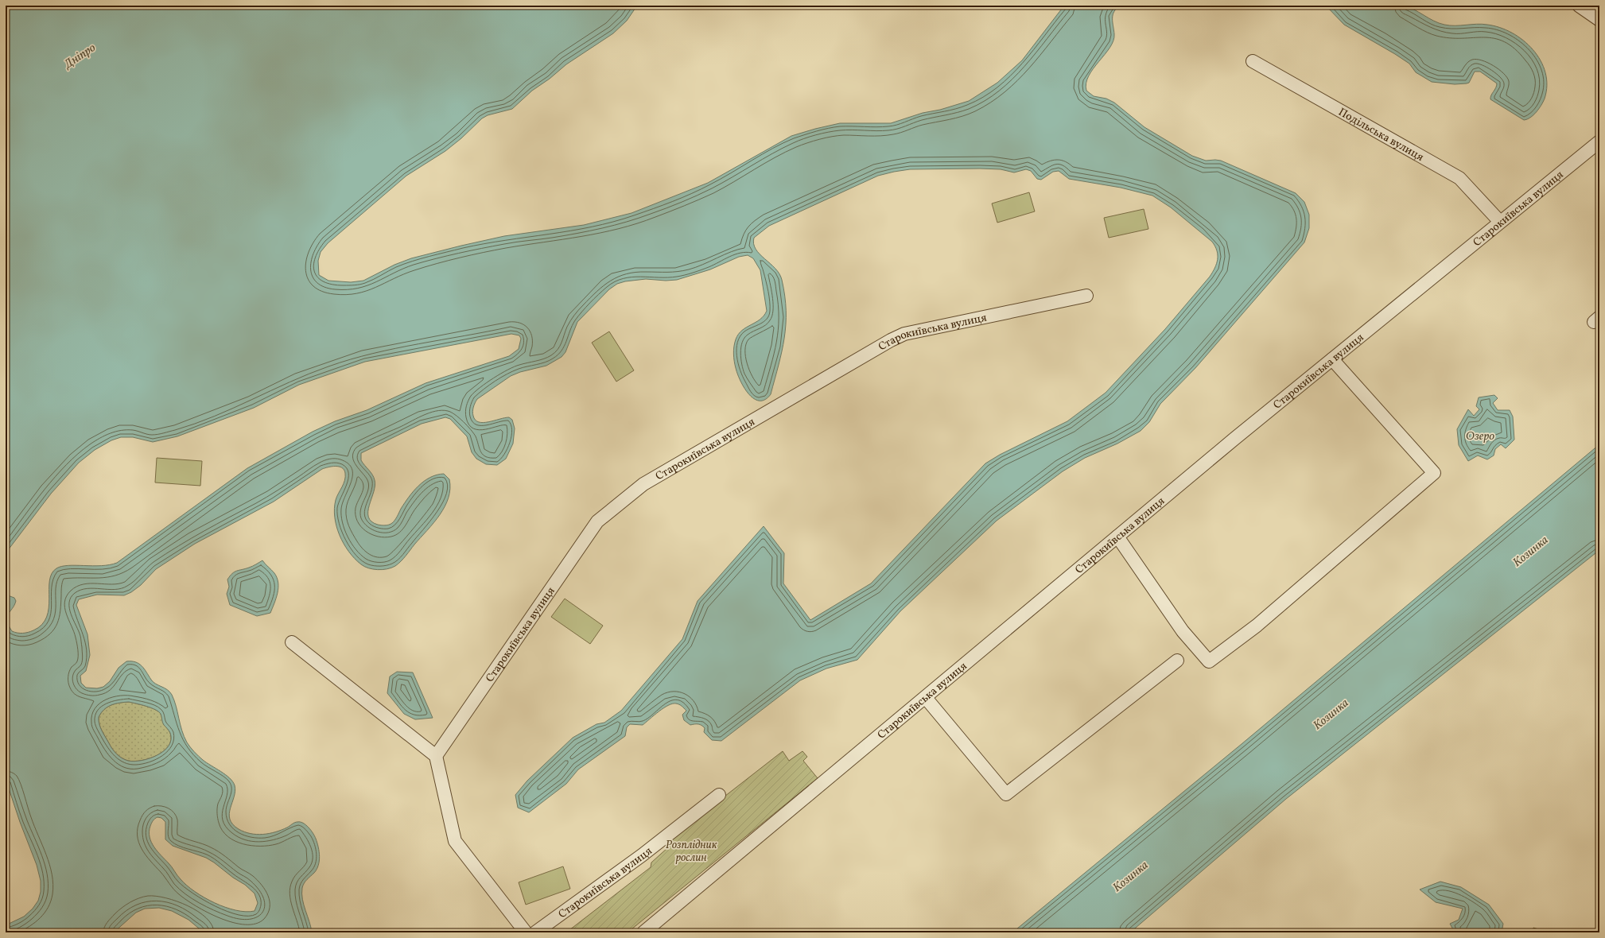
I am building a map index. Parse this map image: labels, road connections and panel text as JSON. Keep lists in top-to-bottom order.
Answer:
{
  "streets": {
    "street": ["Подільська вулиця", "Старокиївська вулиця"]
  },
  "crossings": [
    ["Подільська вулиця", "Старокиївська вулиця"]
  ],
  "water": ["Дніпро", "Озеро", "Козинка"],
  "parks": ["Розплідник рослин"]
}
